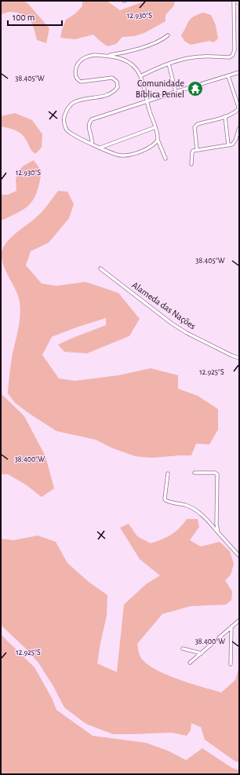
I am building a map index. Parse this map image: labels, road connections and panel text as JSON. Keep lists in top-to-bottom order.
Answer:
{
  "streets": {
    "street": ["Alameda das Nações"]
  },
  "places": {
    "temple": ["Comunidade Bíblica Peniel"]
  },
  "scale_bar": "100 m",
  "coordinates": [
    "12.930°S",
    "38.405°W",
    "12.925°S",
    "38.400°W"
  ]
}
